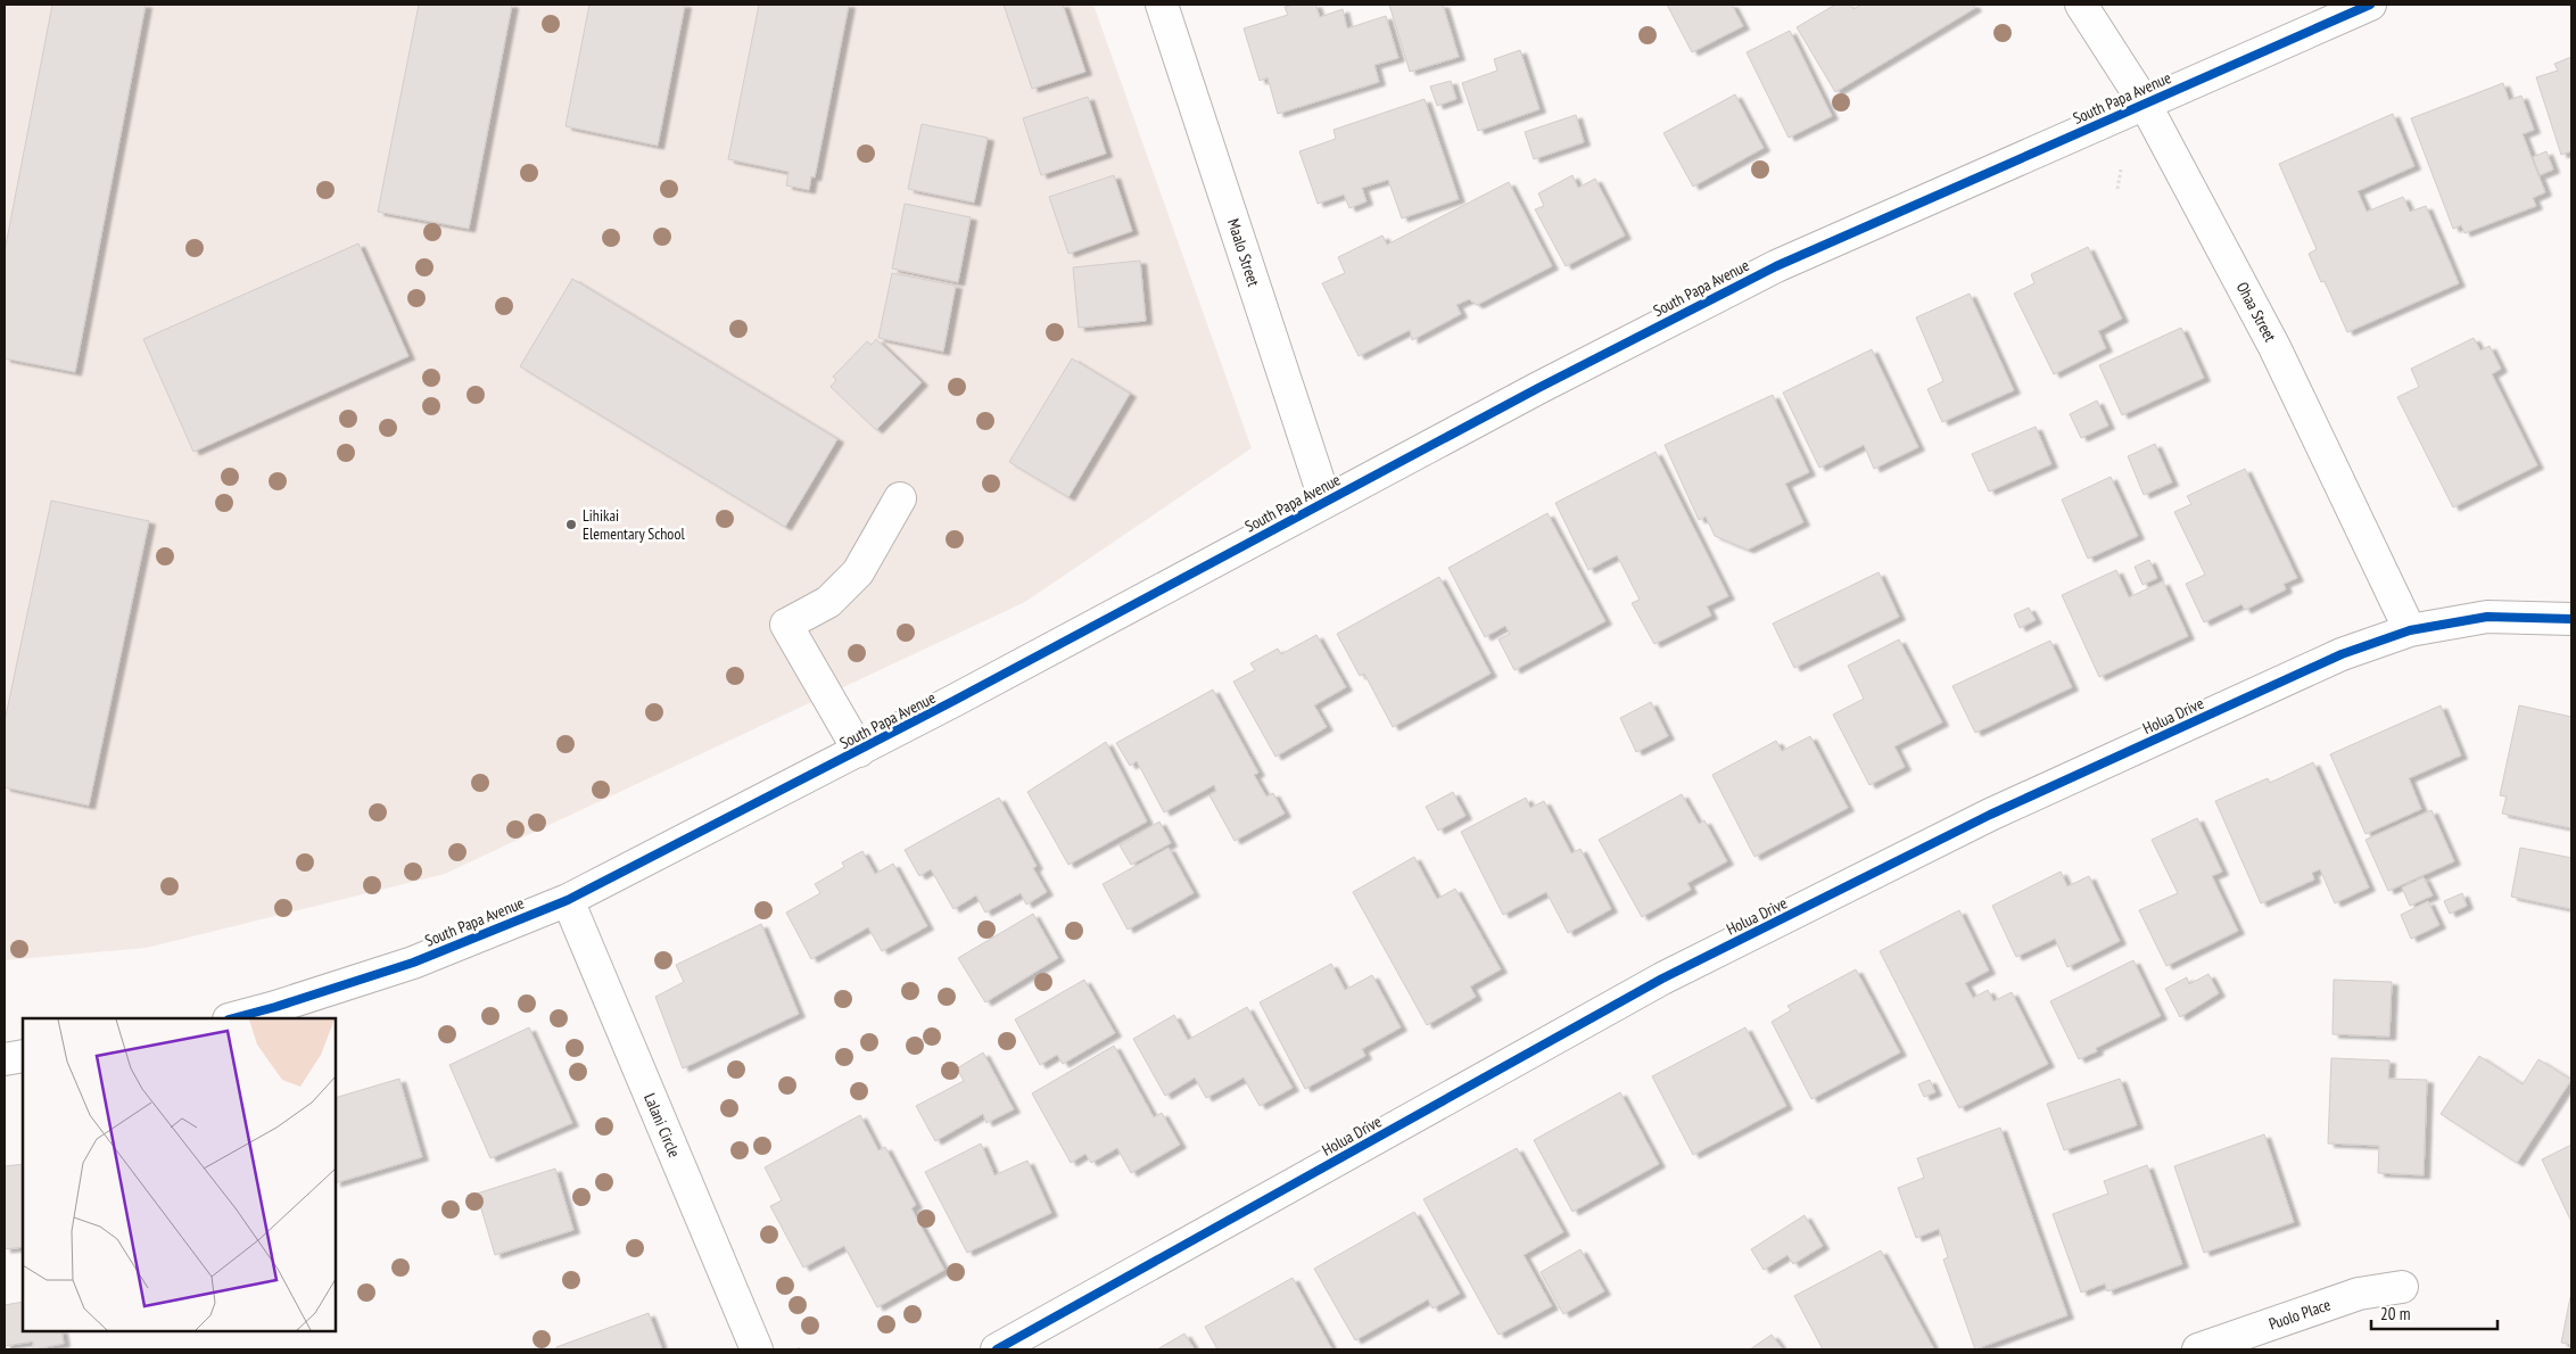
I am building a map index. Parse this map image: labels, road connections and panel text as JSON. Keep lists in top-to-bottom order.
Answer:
{
  "streets": {
    "street": [
      "South Papa Avenue",
      "Maalo Street",
      "Ohaa Street",
      "Holua Drive",
      "Lalani Circle",
      "Puolo Place"
    ]
  },
  "crossings": [
    ["South Papa Avenue", "Maalo Street"],
    ["South Papa Avenue", "Ohaa Street"],
    ["South Papa Avenue", "Lalani Circle"],
    ["Ohaa Street", "Holua Drive"]
  ],
  "places": ["Lihikai Elementary School"],
  "scale_bar": "20 m"
}
